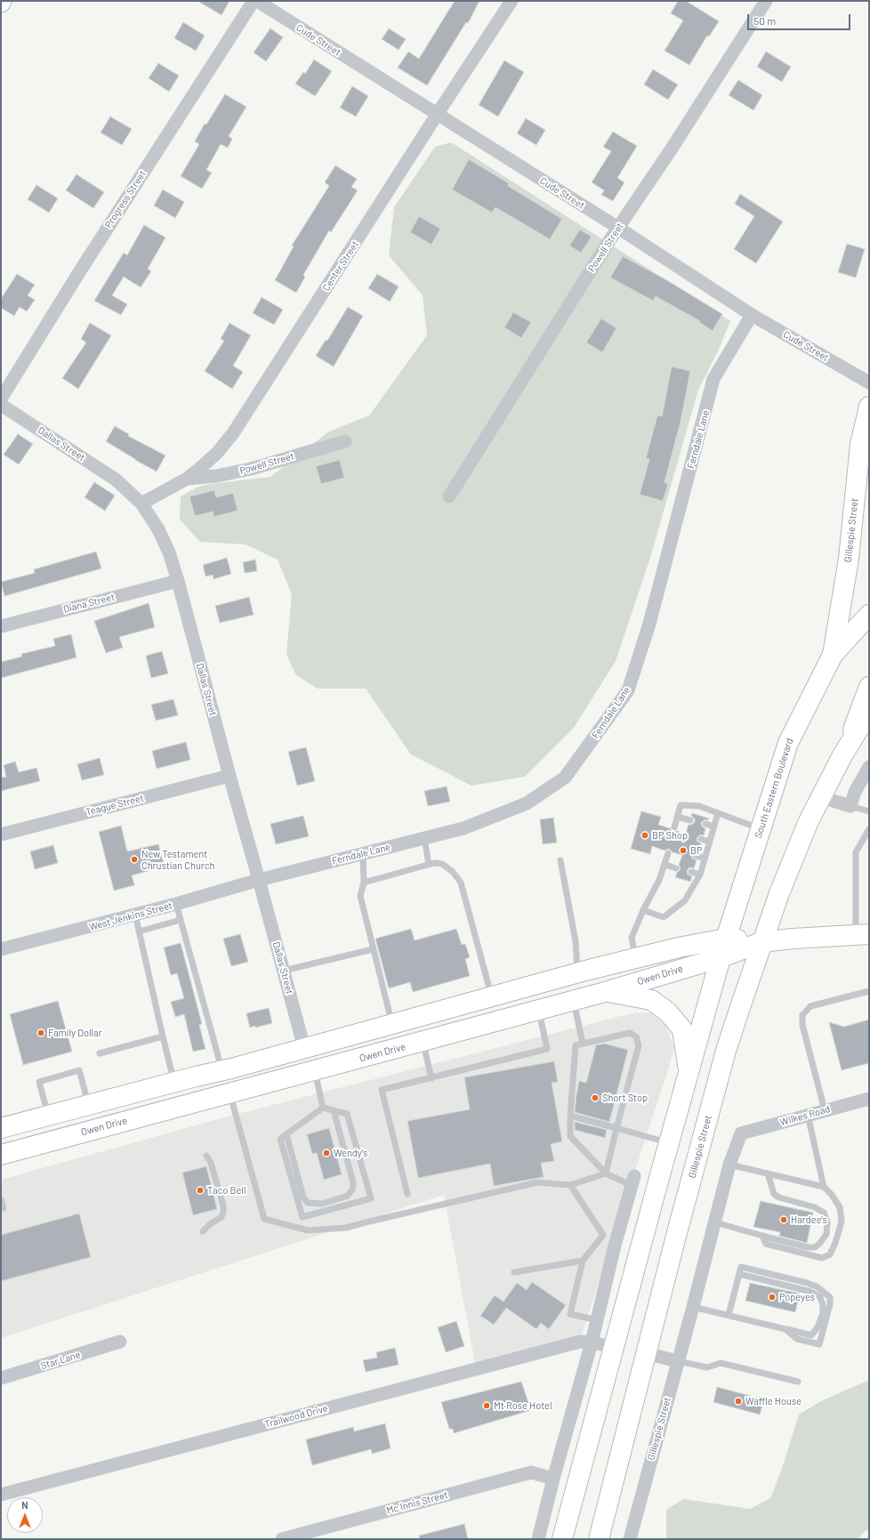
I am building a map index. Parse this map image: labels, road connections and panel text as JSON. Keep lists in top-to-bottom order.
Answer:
{
  "streets": {
    "main road": ["Gillespie Street", "South Eastern Boulevard", "Owen Drive"],
    "street": [
      "Cude Street",
      "Progress Street",
      "Powell Street",
      "Center Street",
      "Ferndale Lane",
      "Dallas Street",
      "Diana Street",
      "Teague Street",
      "West Jenkins Street",
      "Wilkes Road",
      "Star Lane",
      "Trailwood Drive",
      "Mc Innis Street"
    ]
  },
  "crossings": [
    ["Cude Street", "Powell Street"],
    ["Cude Street", "Center Street"],
    ["Cude Street", "Ferndale Lane"],
    ["Powell Street", "Center Street"],
    ["Center Street", "Dallas Street"],
    ["Ferndale Lane", "Dallas Street"],
    ["Ferndale Lane", "West Jenkins Street"],
    ["Dallas Street", "Diana Street"],
    ["Dallas Street", "Teague Street"],
    ["Dallas Street", "West Jenkins Street"],
    ["Dallas Street", "Owen Drive"],
    ["Gillespie Street", "South Eastern Boulevard"],
    ["Gillespie Street", "Owen Drive"],
    ["Gillespie Street", "Wilkes Road"],
    ["South Eastern Boulevard", "Owen Drive"]
  ],
  "places": [
    "BP Shop",
    "BP",
    "New Testament Chrustian Church",
    "Family Dollar",
    "Short Stop",
    "Wendy's",
    "Taco Bell",
    "Hardee's",
    "Popeyes",
    "Waffle House",
    "Mt Rose Hotel"
  ],
  "scale_bar": "50 m",
  "north": "top"
}
